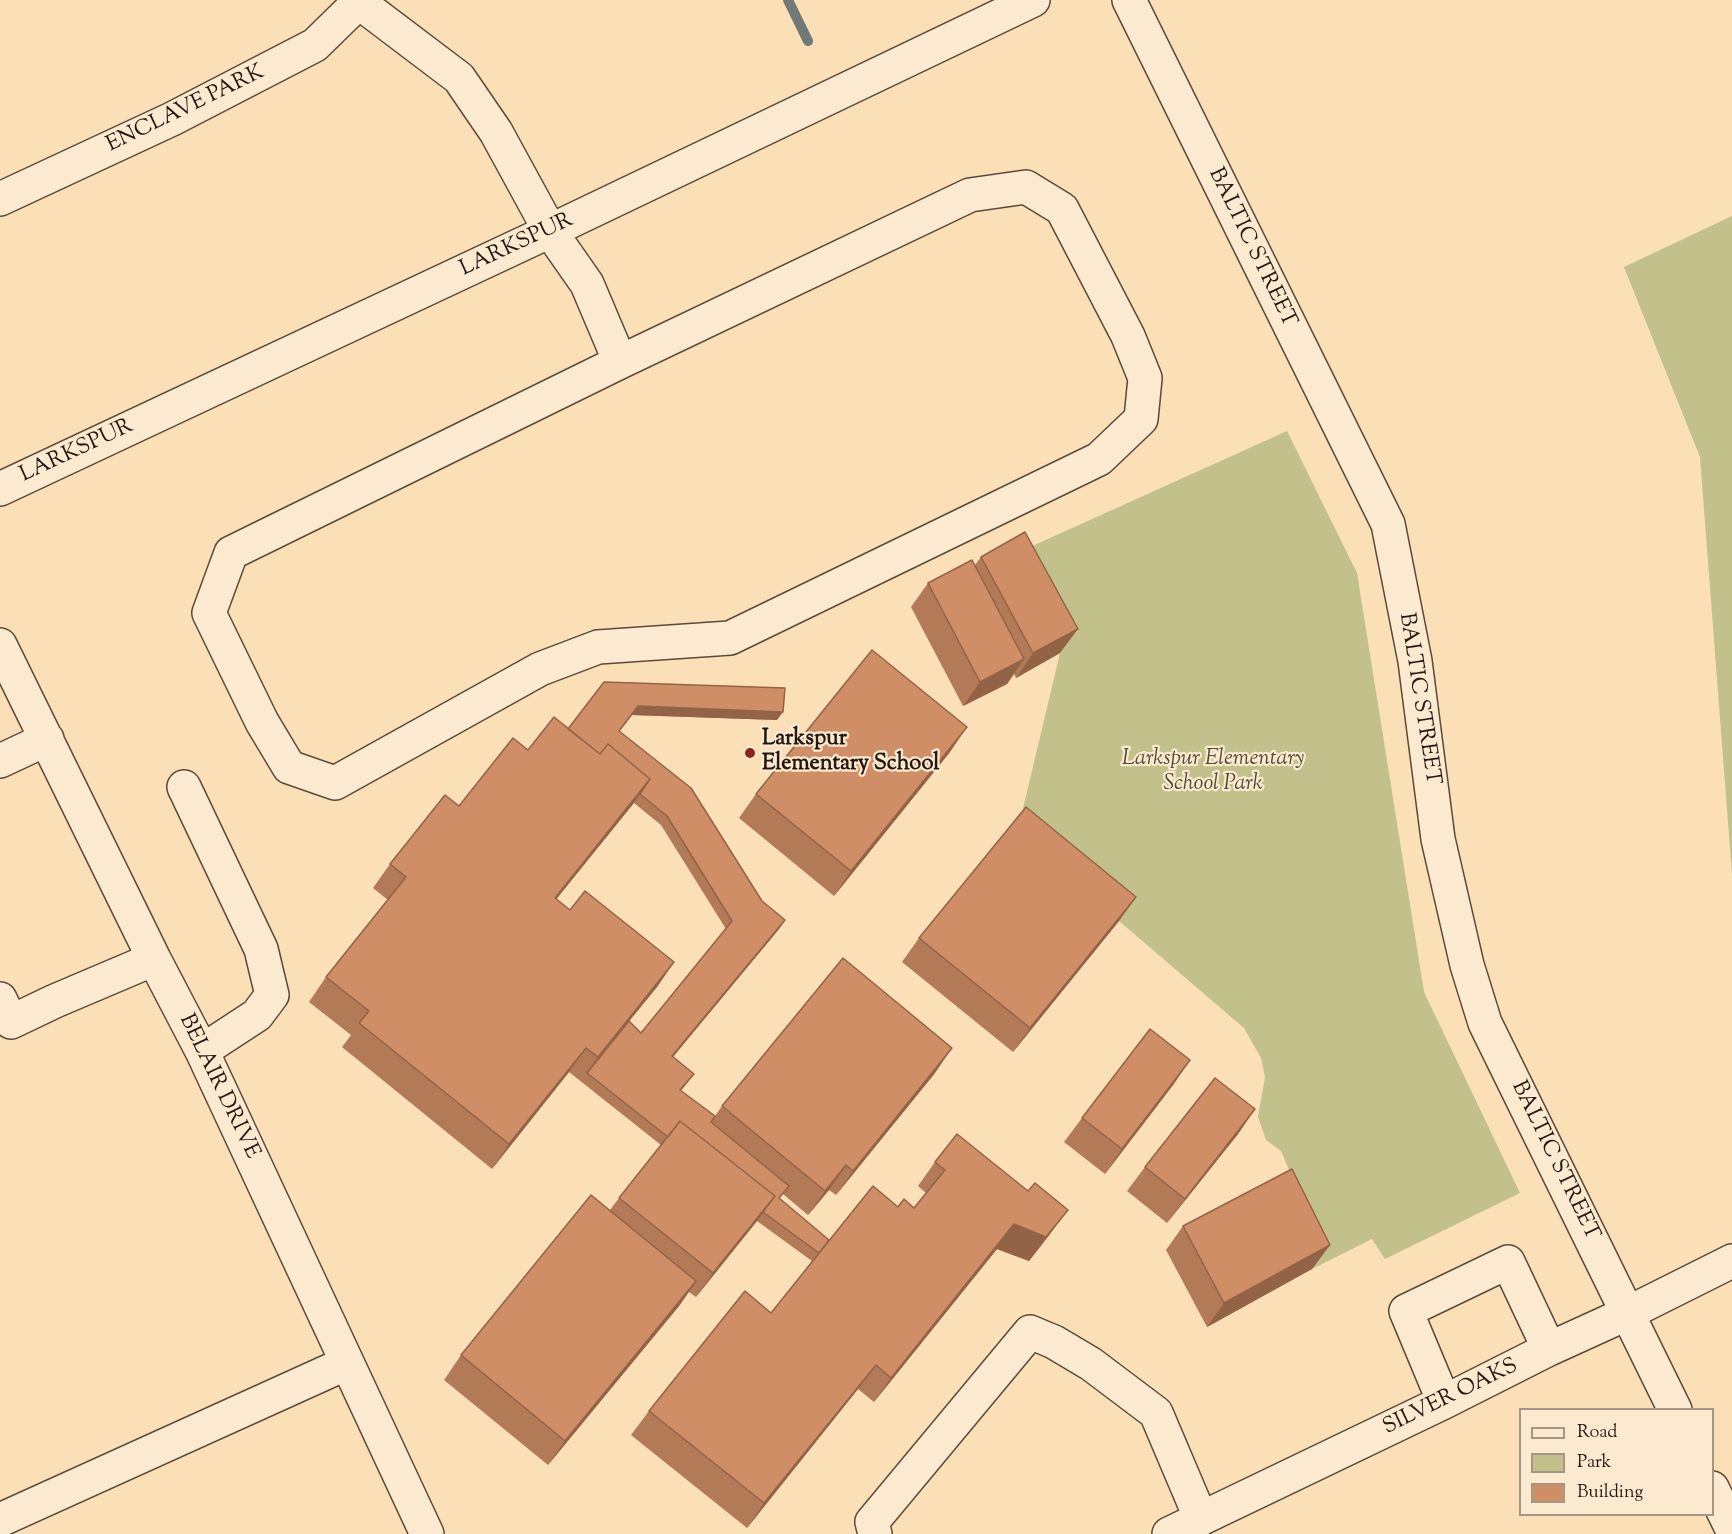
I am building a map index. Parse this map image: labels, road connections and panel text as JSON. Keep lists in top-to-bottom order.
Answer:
{
  "streets": {
    "street": [
      "ENCLAVE PARK",
      "LARKSPUR",
      "BALTIC STREET",
      "BELAIR DRIVE",
      "SILVER OAKS"
    ]
  },
  "crossings": [
    ["BALTIC STREET", "SILVER OAKS"]
  ],
  "parks": ["Larkspur Elementary School Park"],
  "places": ["Larkspur Elementary School"],
  "legend": ["Road", "Park", "Building"]
}
